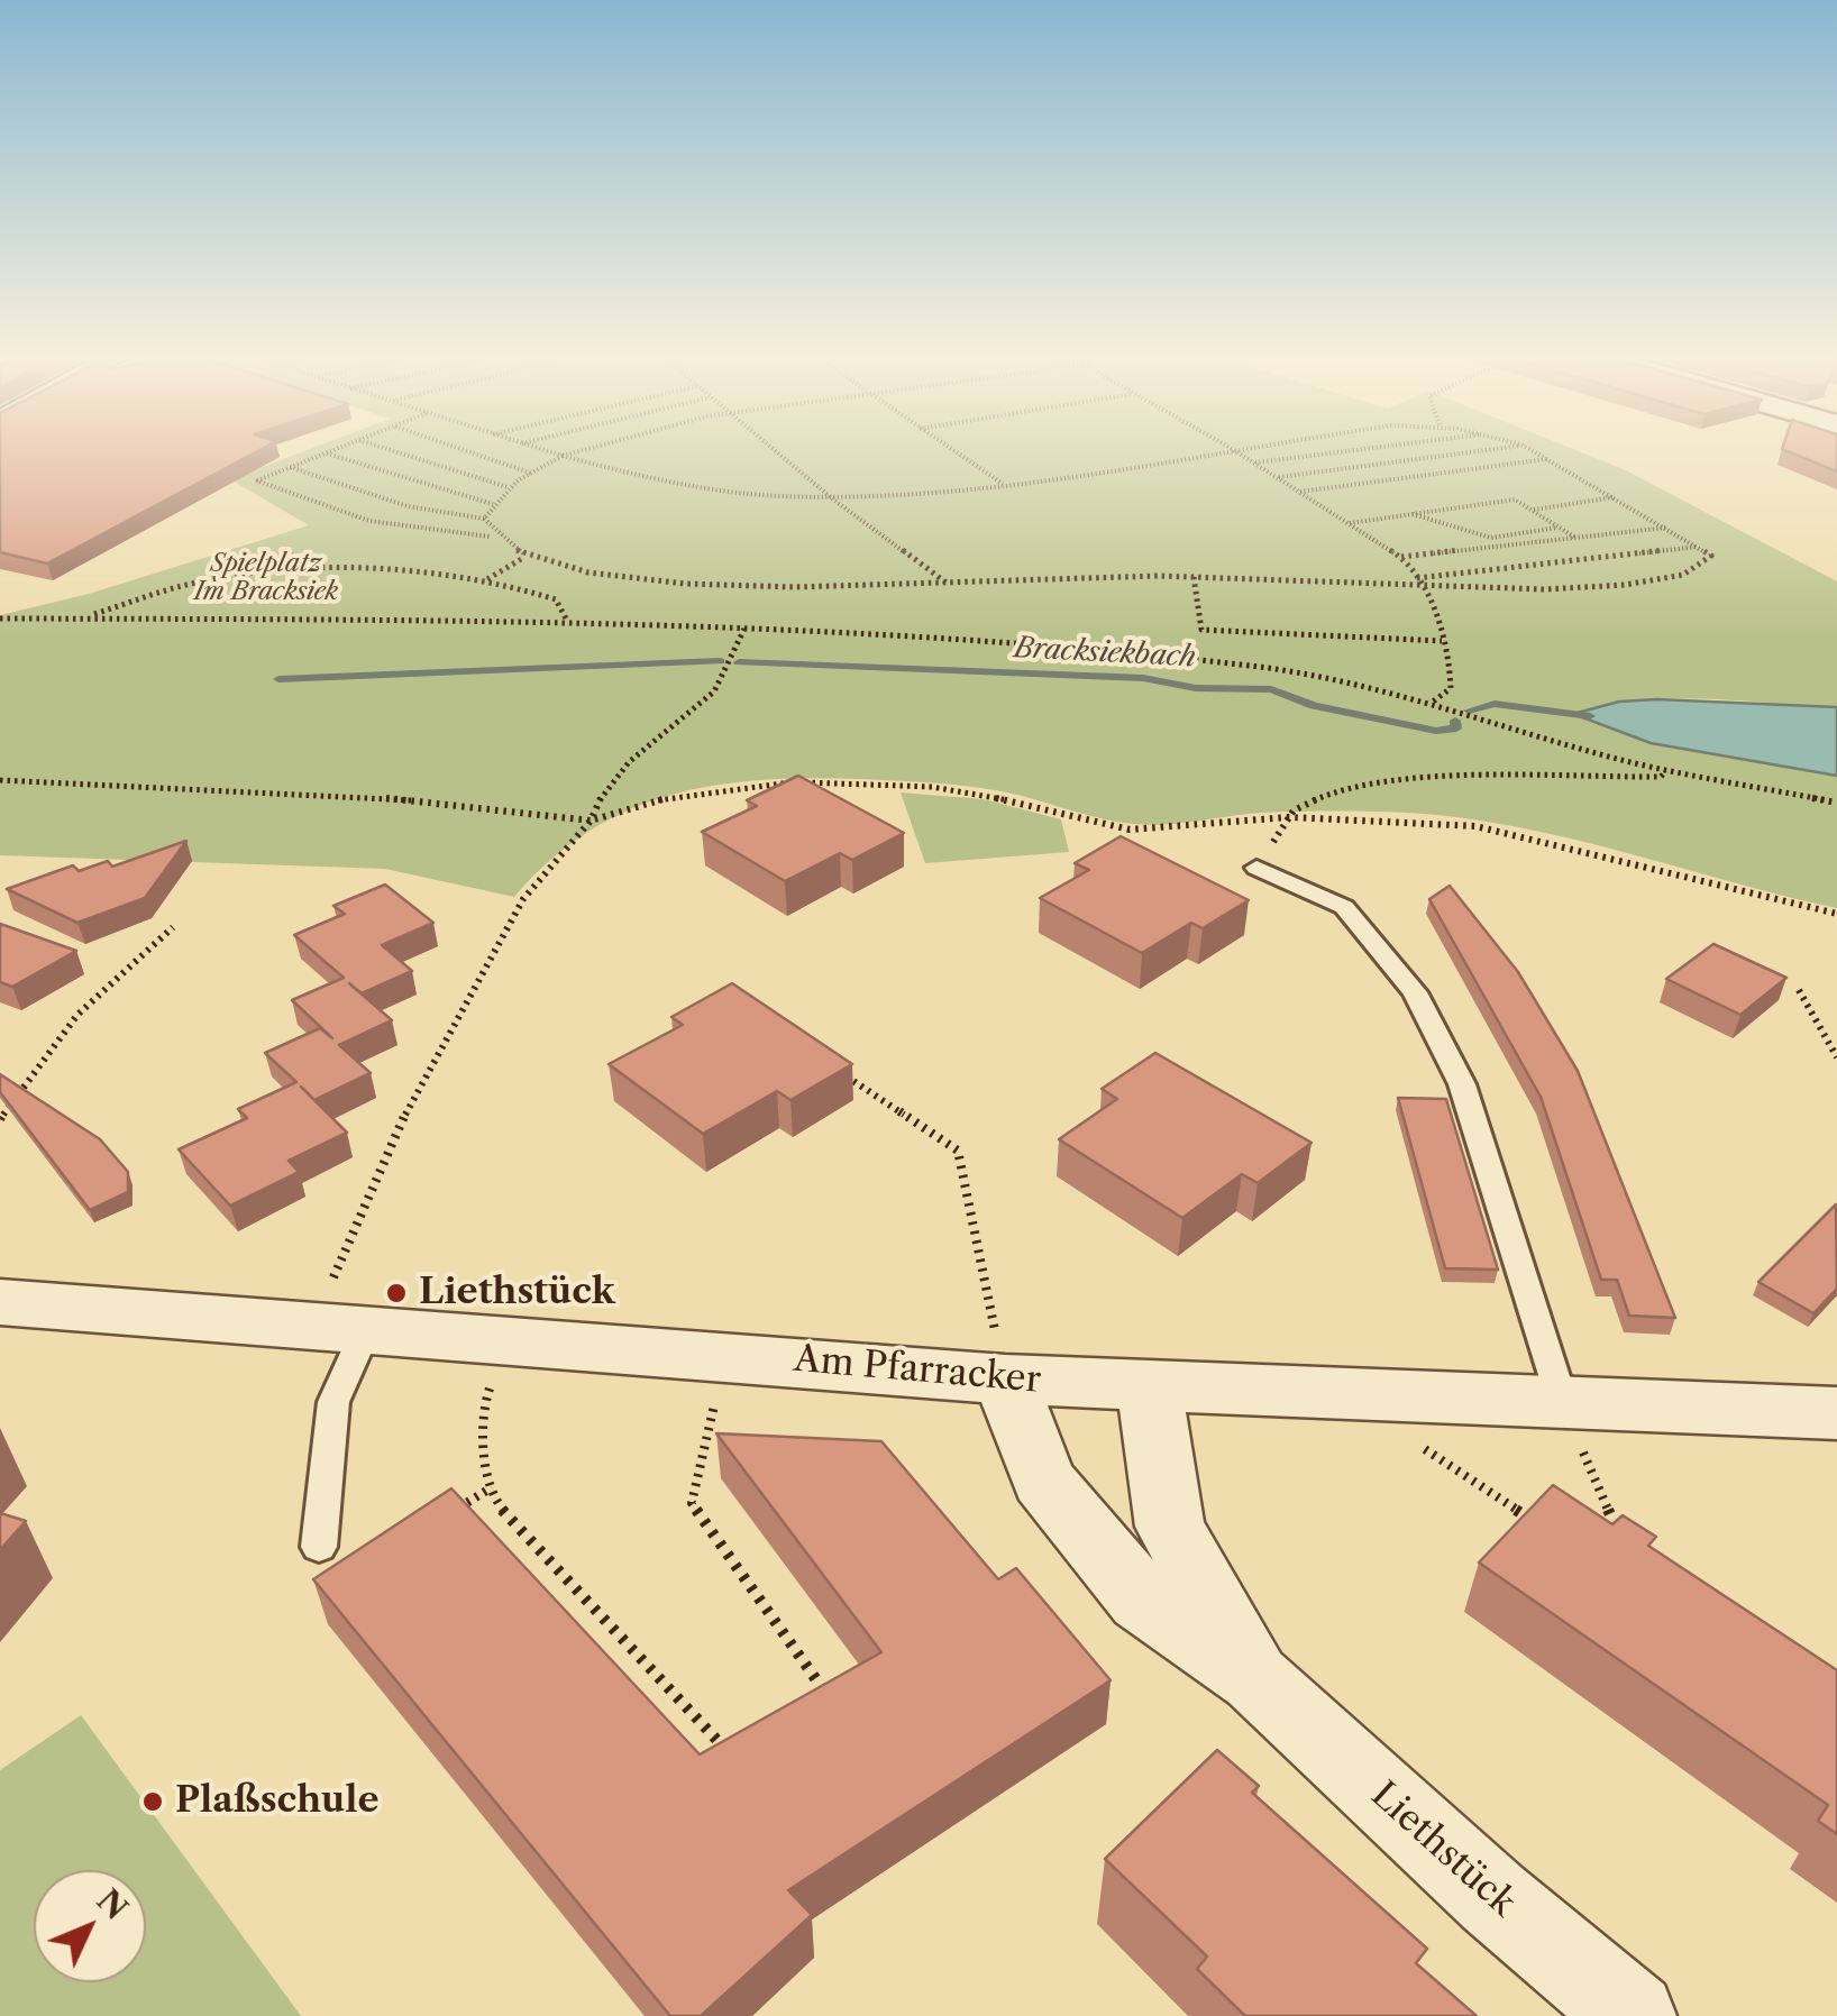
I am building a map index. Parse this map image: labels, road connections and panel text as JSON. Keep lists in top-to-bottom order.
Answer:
{
  "streets": {
    "street": ["Am Pfarracker", "Liethstück"]
  },
  "crossings": [
    ["Am Pfarracker", "Liethstück"]
  ],
  "water": ["Bracksiekbach"],
  "parks": ["Spielplatz Im Bracksiek"],
  "places": ["Liethstück", "Plaßschule"],
  "north": "top right"
}
